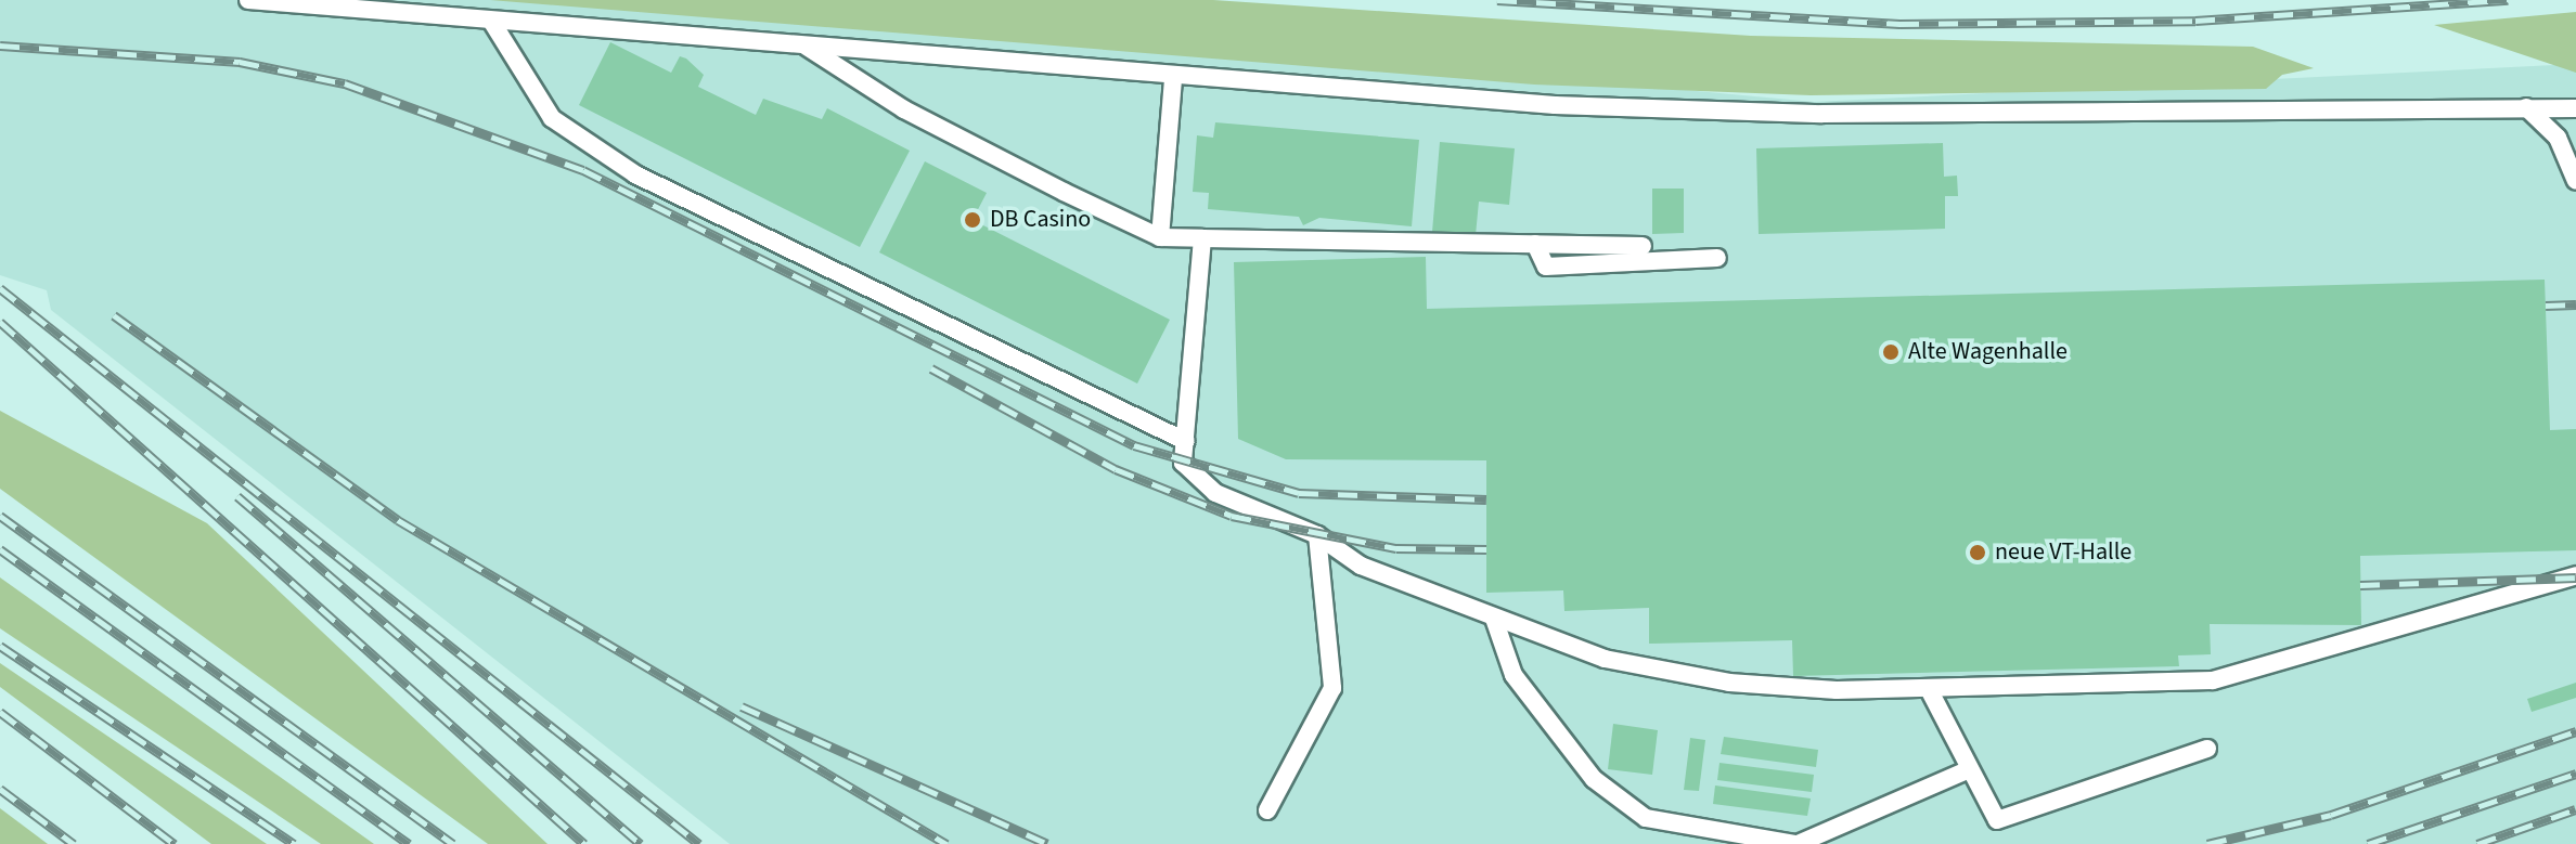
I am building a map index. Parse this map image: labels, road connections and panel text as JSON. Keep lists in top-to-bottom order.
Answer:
{
  "places": ["DB Casino", "Alte Wagenhalle", "neue VT-Halle"]
}
